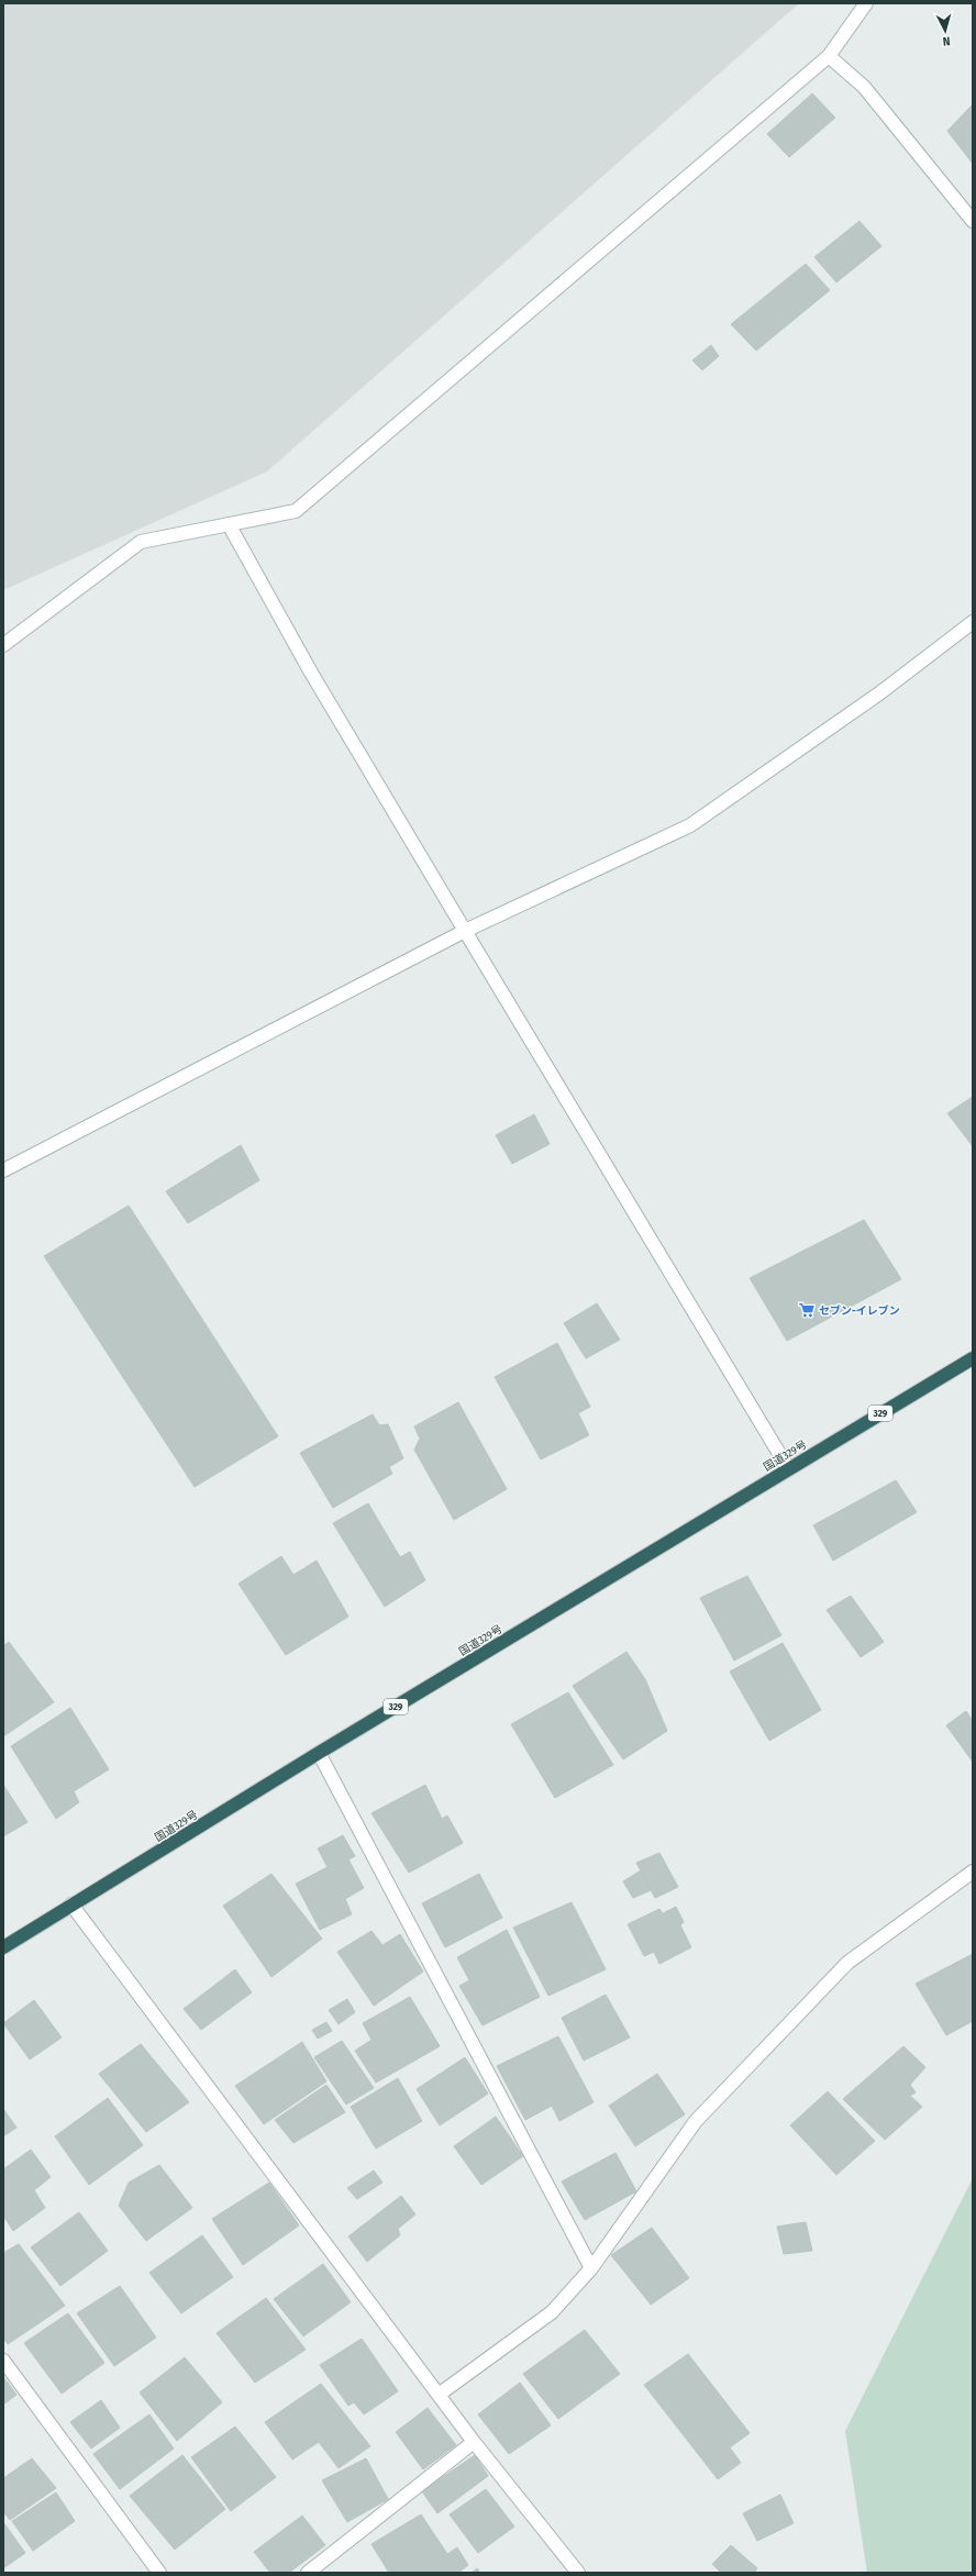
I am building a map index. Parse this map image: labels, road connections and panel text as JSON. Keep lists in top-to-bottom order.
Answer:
{
  "streets": {
    "highway": ["329", "国道329号"]
  },
  "places": {
    "supermarket": ["セブン-イレブン"]
  },
  "north": "bottom"
}
